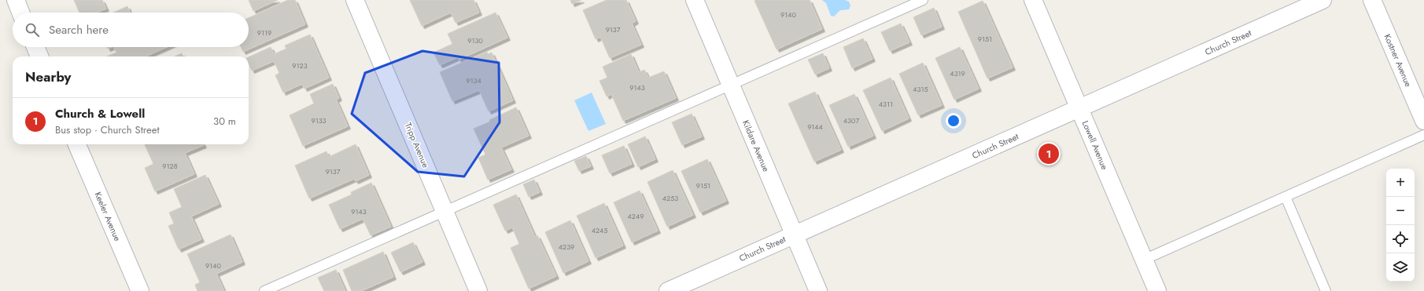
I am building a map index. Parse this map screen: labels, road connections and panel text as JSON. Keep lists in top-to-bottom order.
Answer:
{
  "streets": {
    "street": [
      "Church Street",
      "Kostner Avenue",
      "Tripp Avenue",
      "Lowell Avenue",
      "Kildare Avenue",
      "Keeler Avenue"
    ]
  },
  "crossings": [
    ["Church Street", "Lowell Avenue"],
    ["Church Street", "Kildare Avenue"]
  ],
  "house_numbers": [
    "9140",
    "9137",
    "9119",
    "9151",
    "9130",
    "9123",
    "4319",
    "9134",
    "9143",
    "4315",
    "4311",
    "9133",
    "4307",
    "9144",
    "9128",
    "9137",
    "9151",
    "4253",
    "9143",
    "4249",
    "4245",
    "4239",
    "9140"
  ],
  "page": {
    "search": "Search here",
    "heading": "Nearby",
    "list": [
      {
        "mark": "1",
        "name": "Church & Lowell",
        "note": "Bus stop · Church Street",
        "value": "30 m"
      }
    ],
    "pins": "1",
    "map_buttons": ["+", "−"]
  }
}
